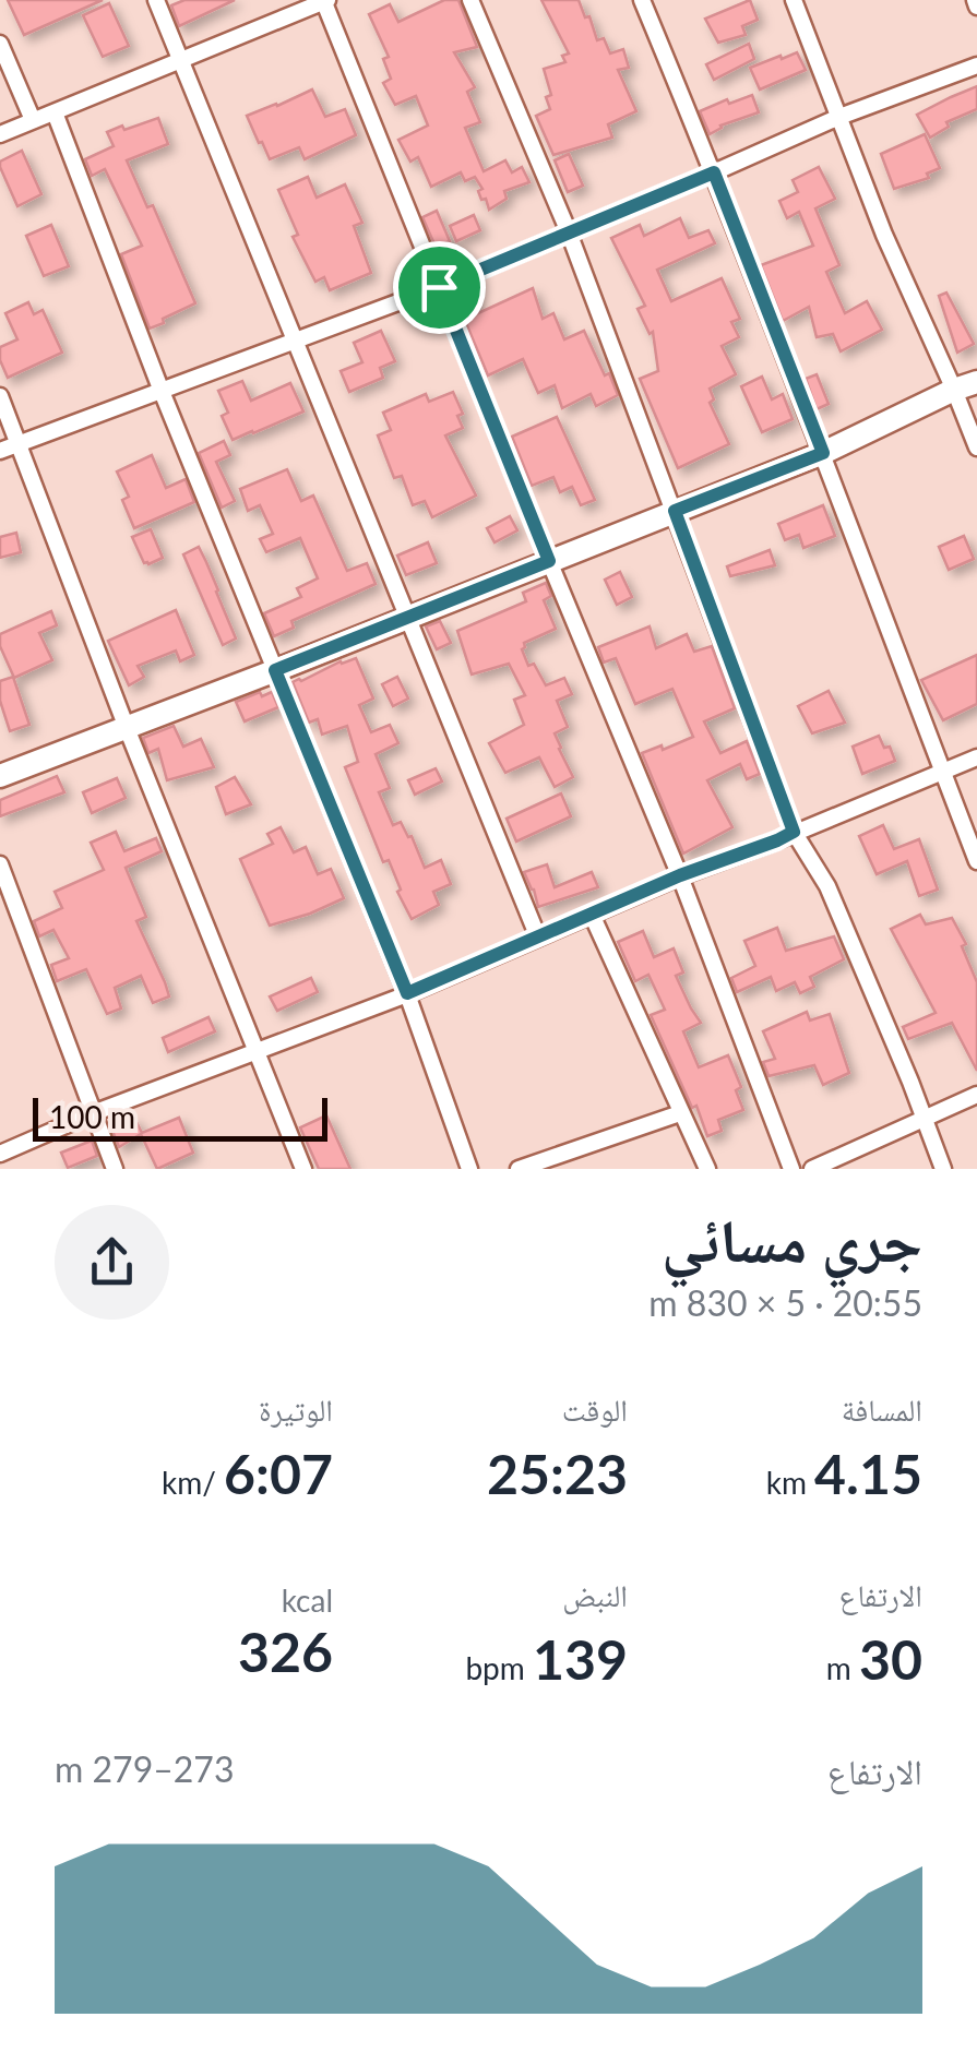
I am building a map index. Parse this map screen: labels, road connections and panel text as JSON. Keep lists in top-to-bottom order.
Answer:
{
  "scale_bar": "100 m",
  "page": {
    "scale": "100 m",
    "heading": ["جري مسائي", "20:55 · 5 × 830 m"],
    "stats": [
      ["المسافة", "4.15 km"],
      ["الوقت", "25:23"],
      ["الوتيرة", "6:07 /km"],
      ["الارتفاع", "30 m"],
      ["النبض", "139 bpm"],
      ["kcal", "326"]
    ],
    "chart": ["الارتفاع", "273–279 m"]
  }
}
